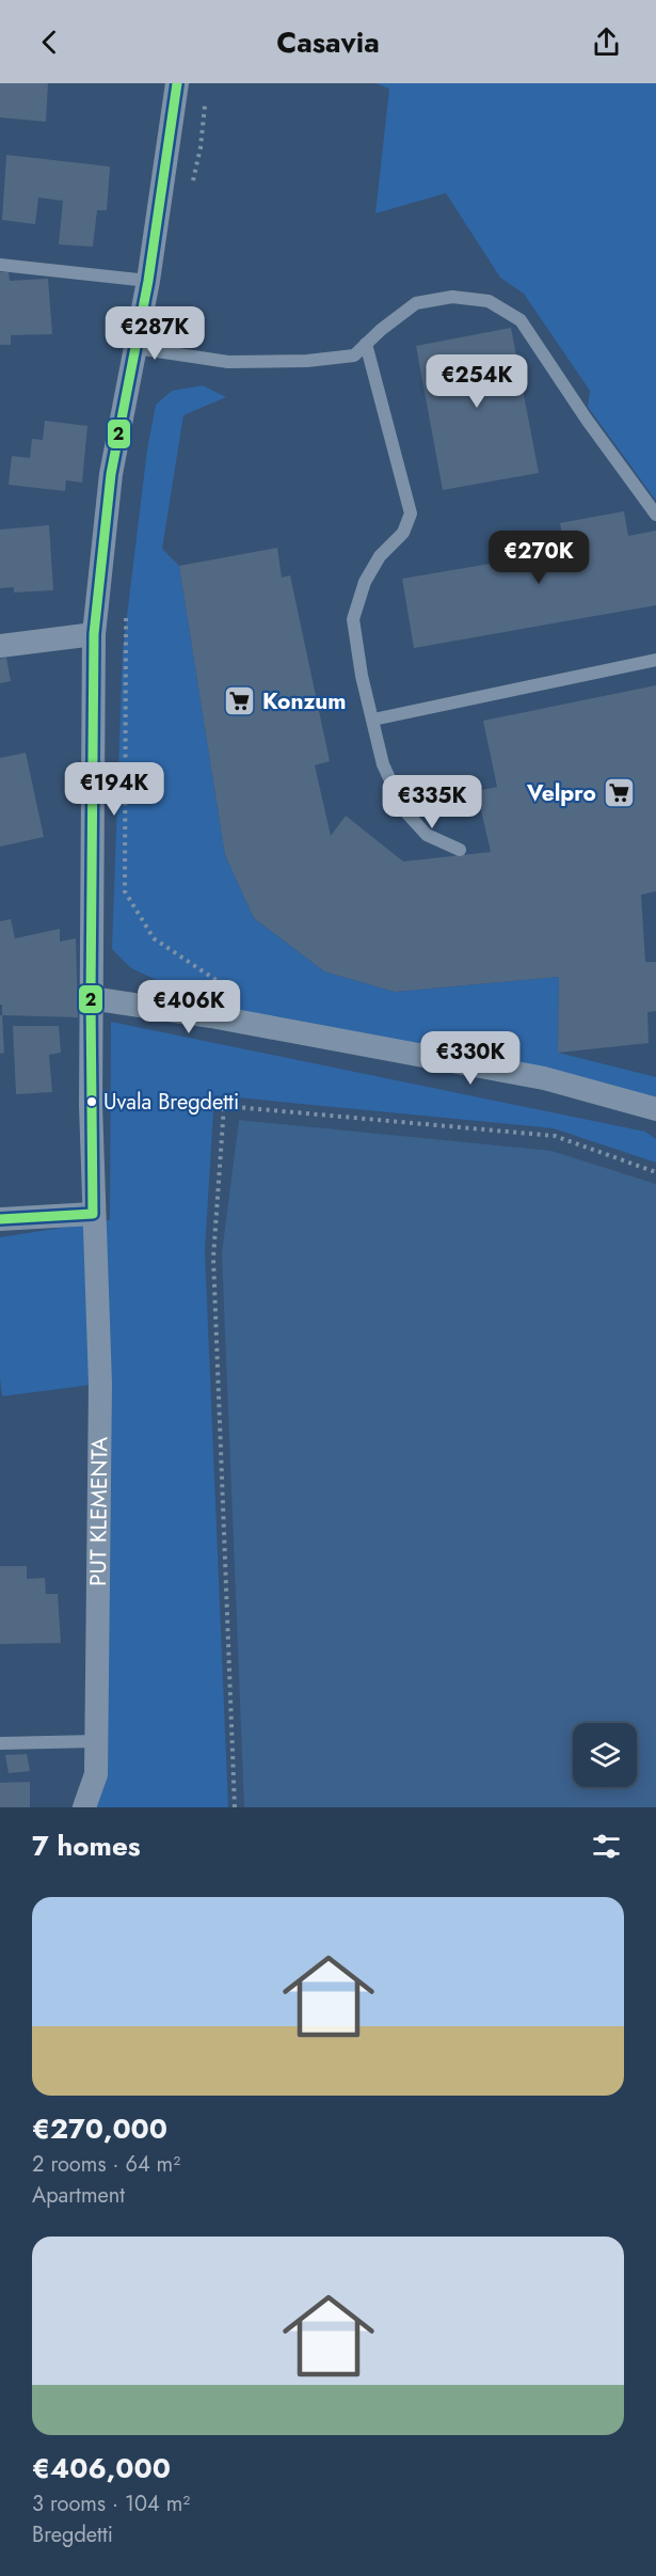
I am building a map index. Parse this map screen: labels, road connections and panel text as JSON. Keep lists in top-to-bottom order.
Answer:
{
  "streets": {
    "street": ["PUT KLEMENTA"]
  },
  "places": {
    "supermarket": ["Konzum", "Velpro"],
    "other": ["Uvala Bregdetti"]
  },
  "lines": ["transit line 2"],
  "page": {
    "header": "Casavia",
    "price": [
      "€287K",
      "€254K",
      "€270K",
      "€194K",
      "€335K",
      "€406K",
      "€330K"
    ],
    "heading": "7 homes",
    "list": [
      {
        "name": "€270,000",
        "note": "2 rooms · 64 m² · Apartment"
      },
      {
        "name": "€406,000",
        "note": "3 rooms · 104 m² · Bregdetti"
      }
    ]
  }
}
